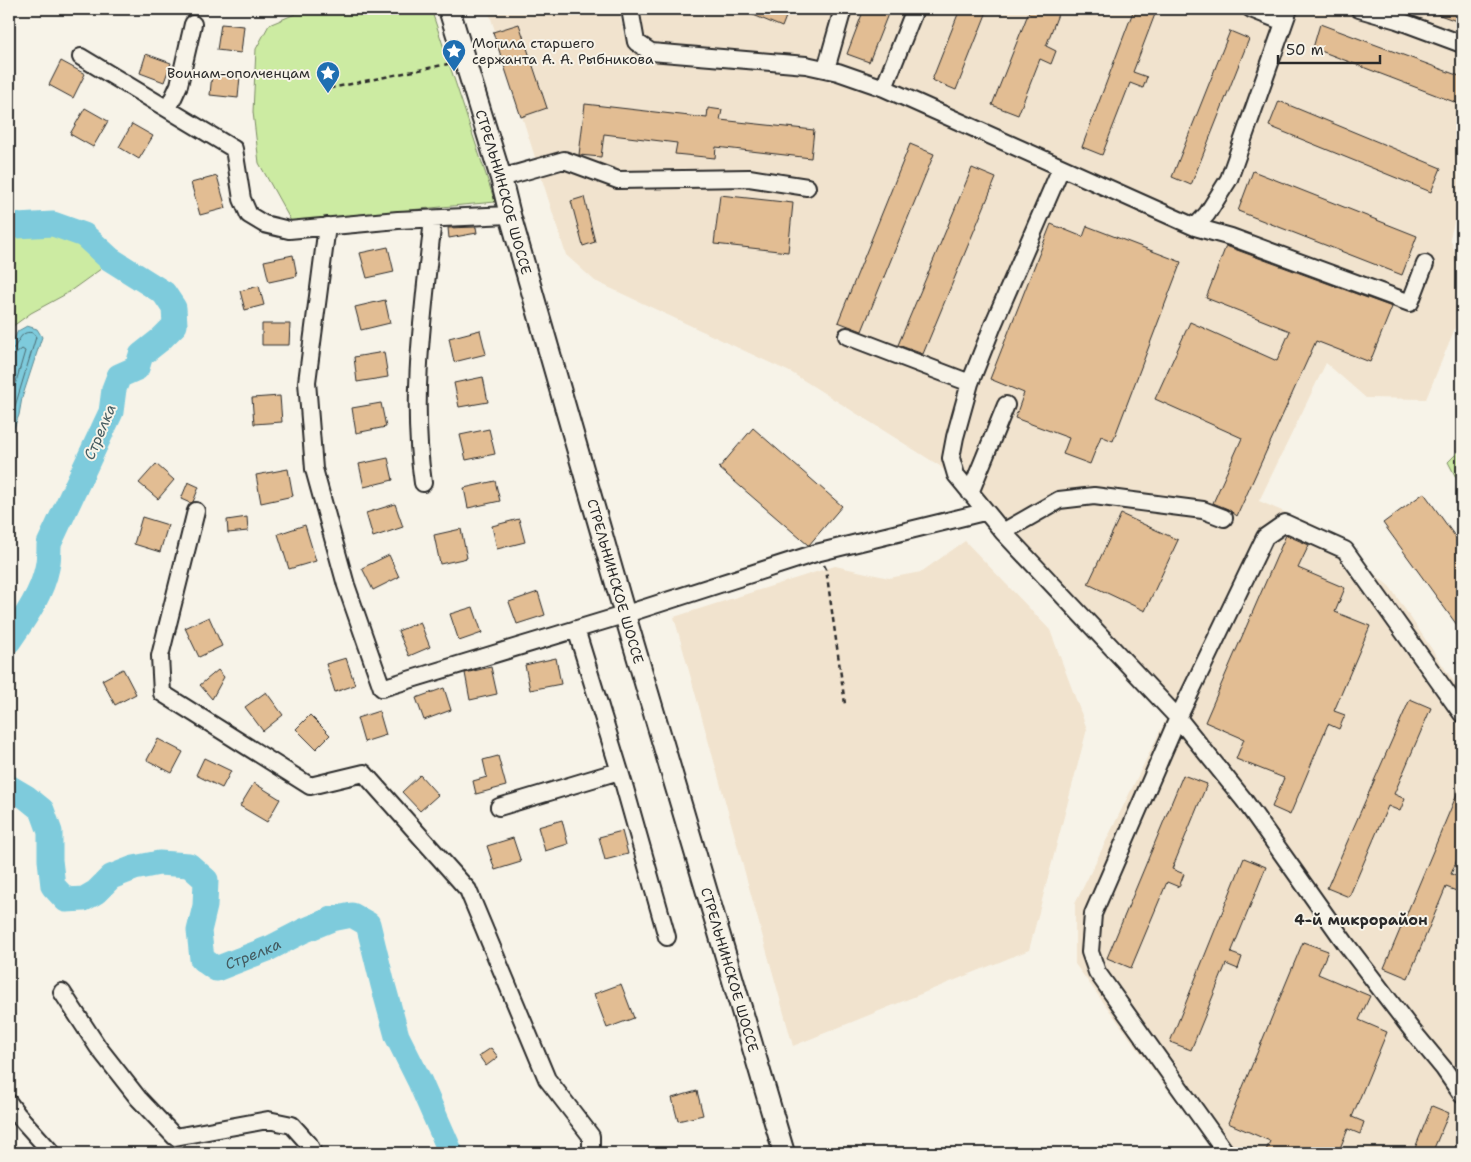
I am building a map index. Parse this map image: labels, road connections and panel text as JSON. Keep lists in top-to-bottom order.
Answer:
{
  "streets": {
    "main road": ["СТРЕЛЬНИНСКОЕ ШОССЕ"]
  },
  "districts": ["4-й микрорайон"],
  "water": ["Стрелка"],
  "places": {
    "place": ["Могила старшего сержанта А. А. Рыбникова", "Воинам-ополченцам"]
  },
  "scale_bar": "50 m"
}
